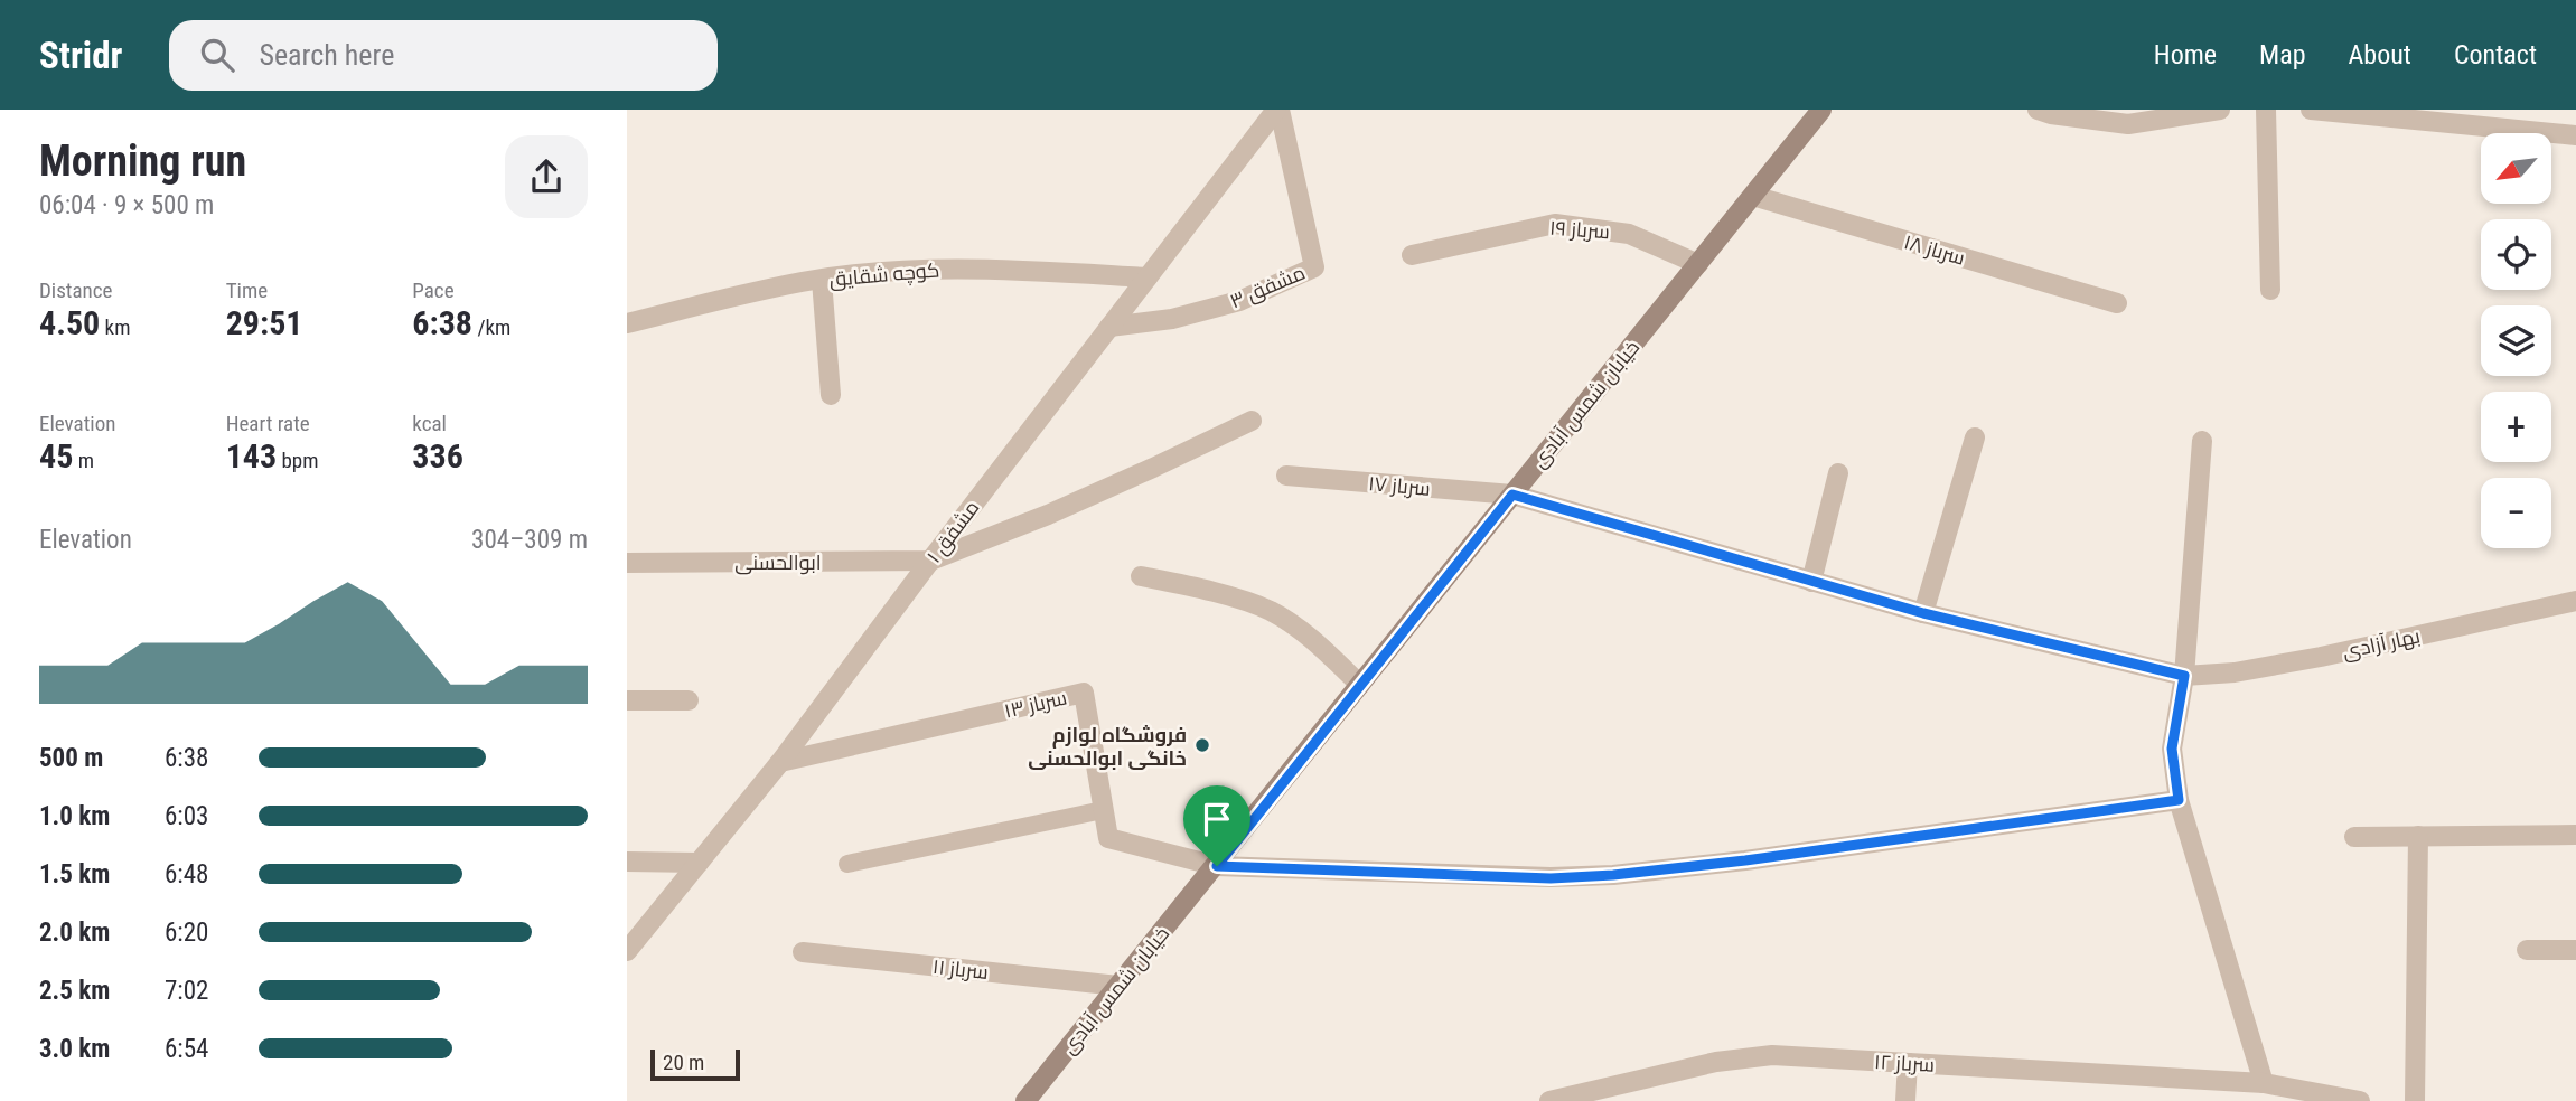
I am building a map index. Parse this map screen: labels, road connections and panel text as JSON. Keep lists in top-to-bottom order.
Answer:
{
  "streets": {
    "main road": ["خیابان شمس آبادی"],
    "street": [
      "سرباز ۱۹",
      "سرباز ۱۸",
      "کوچه شقایق",
      "مشفق ۳",
      "سرباز ۱۷",
      "مشفق ۱",
      "ابوالحسنی",
      "بهار آزادی",
      "سرباز ۱۳",
      "سرباز ۱۱",
      "سرباز ۱۲"
    ]
  },
  "crossings": [
    ["سرباز ۱۹", "خیابان شمس آبادی"],
    ["سرباز ۱۸", "خیابان شمس آبادی"],
    ["کوچه شقایق", "مشفق ۱"],
    ["مشفق ۳", "مشفق ۱"],
    ["خیابان شمس آبادی", "سرباز ۱۷"],
    ["خیابان شمس آبادی", "سرباز ۱۳"],
    ["خیابان شمس آبادی", "سرباز ۱۱"],
    ["سرباز ۱۷", "بهار آزادی"],
    ["مشفق ۱", "ابوالحسنی"],
    ["مشفق ۱", "سرباز ۱۳"]
  ],
  "places": ["فروشگاه لوازم خانگی ابوالحسنی"],
  "scale_bar": "20 m",
  "north": "bottom left",
  "page": {
    "header": "Stridr",
    "search": "Search here",
    "nav": [
      "Home",
      "Map",
      "About",
      "Contact"
    ],
    "heading": ["Morning run", "06:04 · 9 × 500 m"],
    "map_buttons": ["+", "−"],
    "stats": [
      ["Distance", "4.50 km"],
      ["Time", "29:51"],
      ["Pace", "6:38 /km"],
      ["Elevation", "45 m"],
      ["Heart rate", "143 bpm"],
      ["kcal", "336"]
    ],
    "chart": ["Elevation", "304–309 m"],
    "list": [
      {
        "name": "500 m",
        "note": "6:38"
      },
      {
        "name": "1.0 km",
        "note": "6:03"
      },
      {
        "name": "1.5 km",
        "note": "6:48"
      },
      {
        "name": "2.0 km",
        "note": "6:20"
      },
      {
        "name": "2.5 km",
        "note": "7:02"
      },
      {
        "name": "3.0 km",
        "note": "6:54"
      }
    ],
    "scale": "20 m"
  }
}
